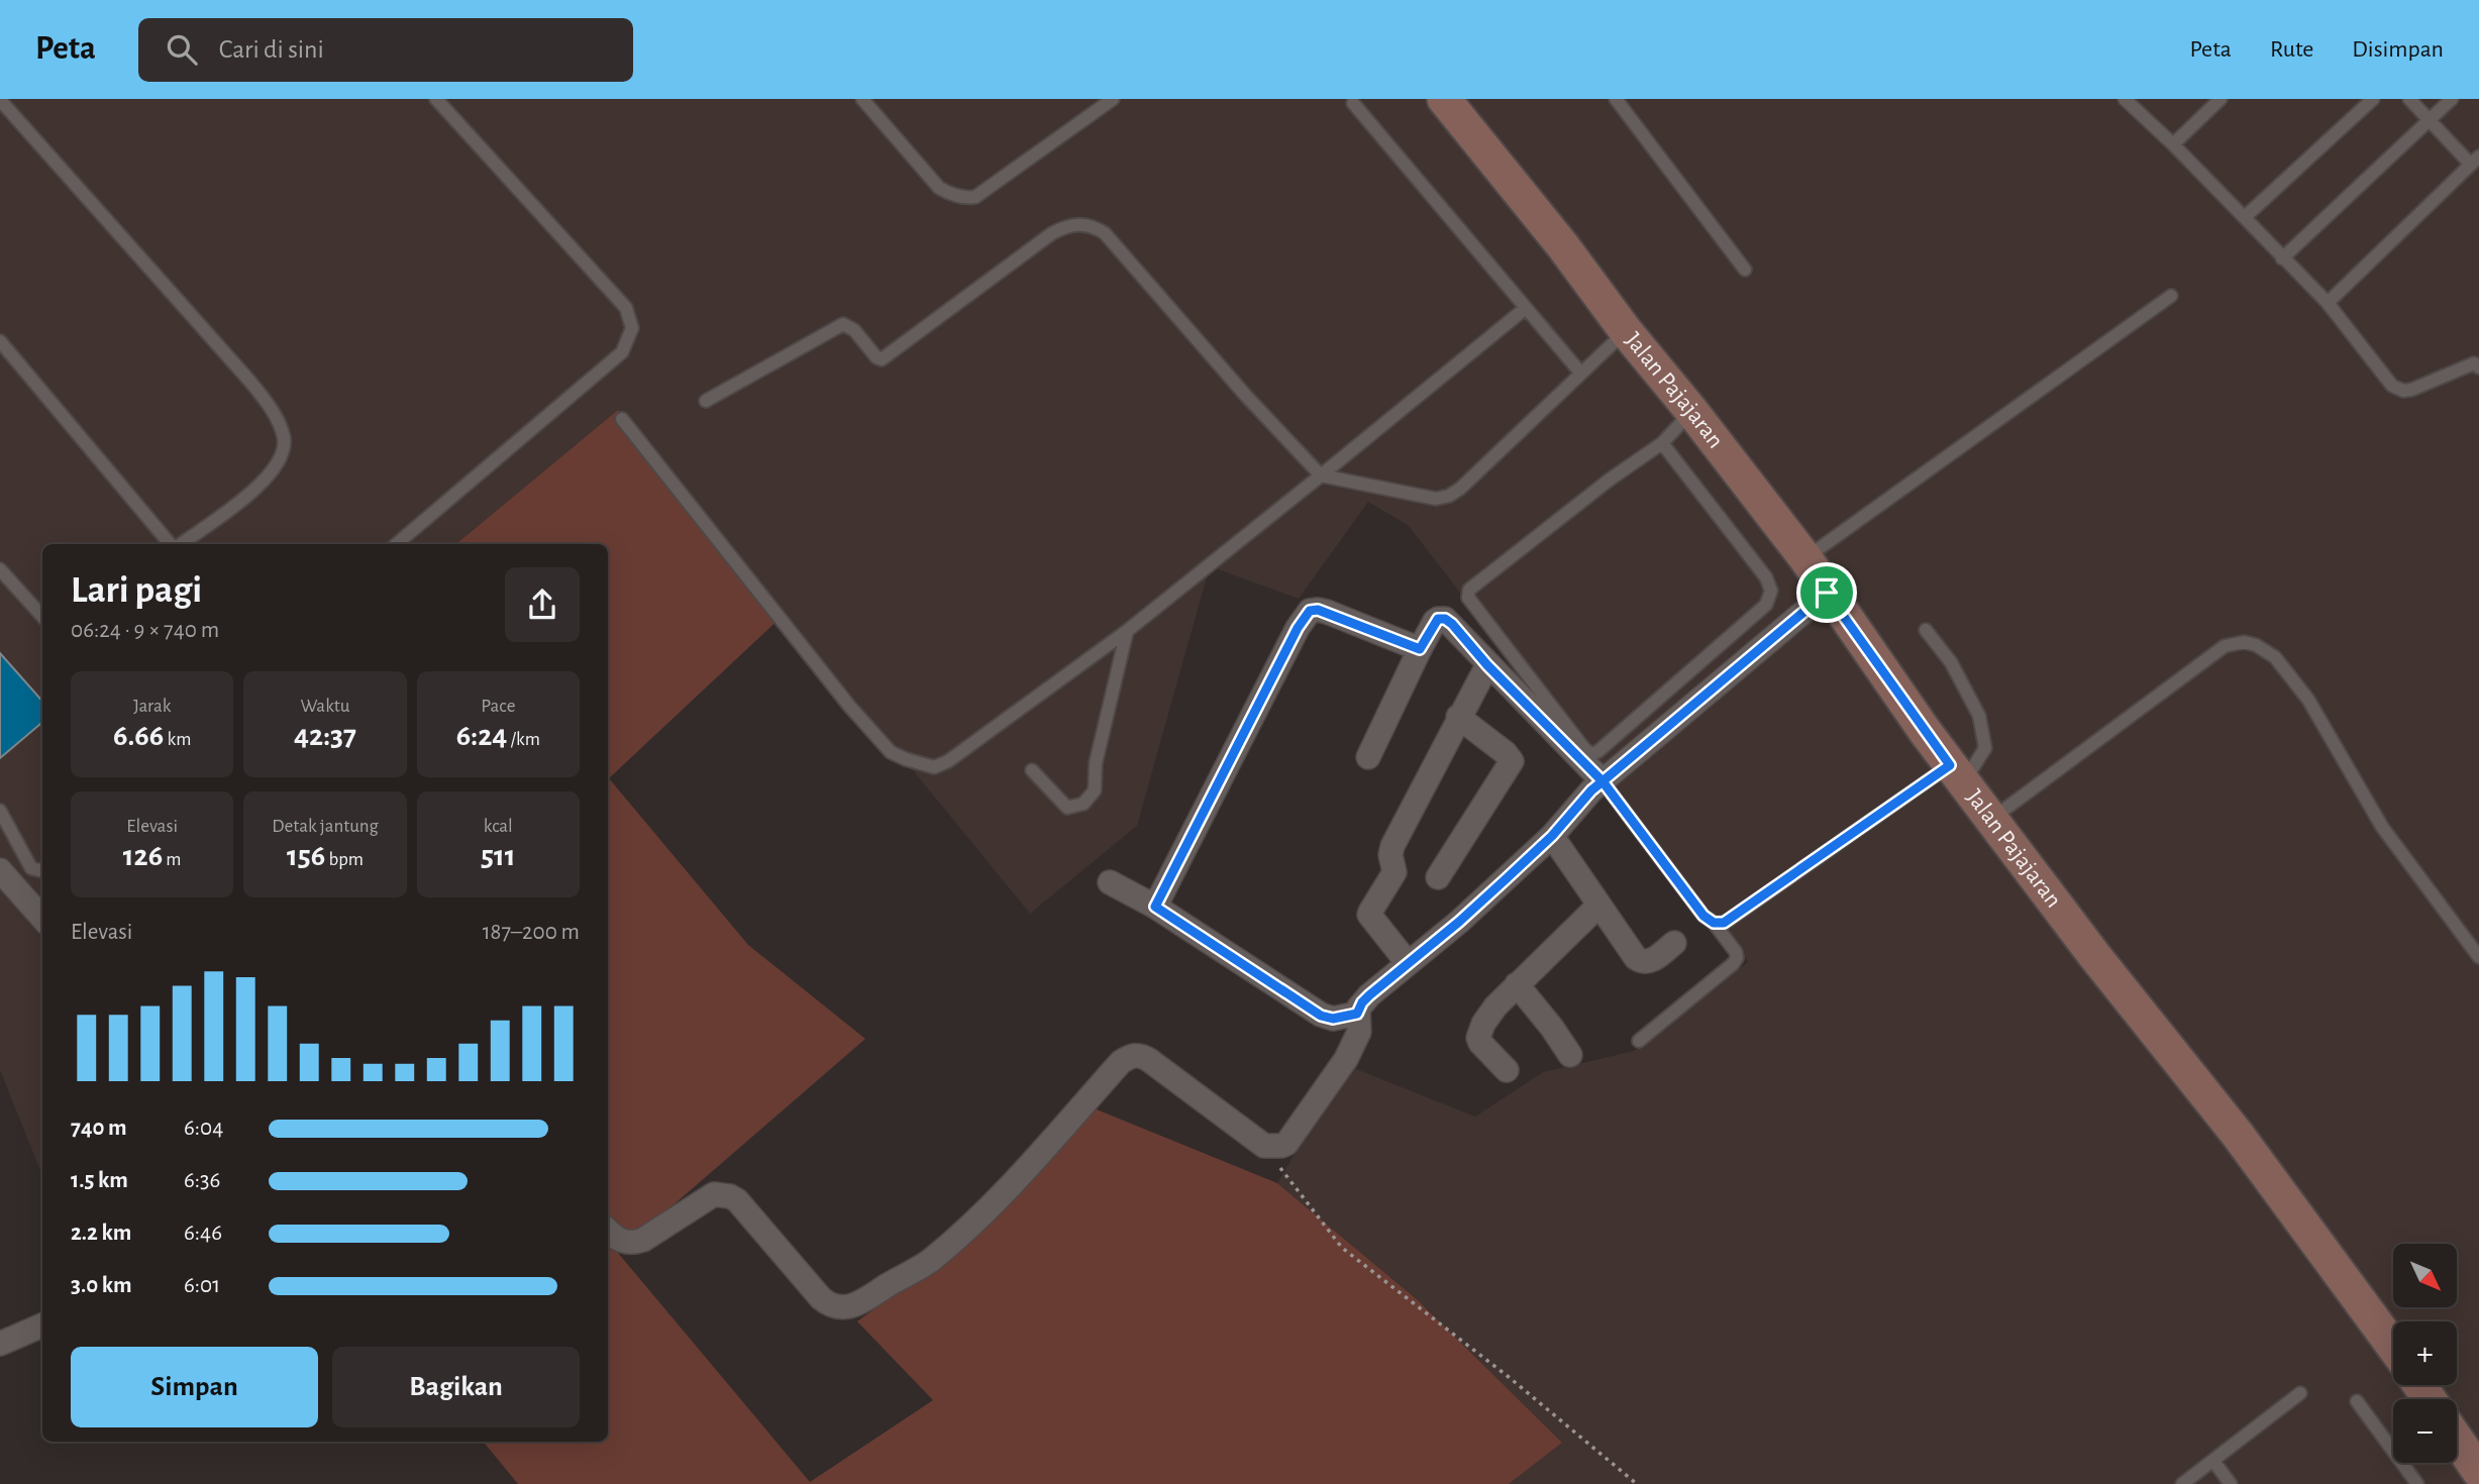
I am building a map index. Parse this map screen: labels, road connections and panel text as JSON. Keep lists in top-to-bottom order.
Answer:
{
  "streets": {
    "main road": ["Jalan Pajajaran"]
  },
  "north": "bottom right",
  "page": {
    "header": "Peta",
    "search": "Cari di sini",
    "nav": ["Peta", "Rute", "Disimpan"],
    "heading": ["Lari pagi", "06:24 · 9 × 740 m"],
    "stats": [
      ["Jarak", "6.66 km"],
      ["Waktu", "42:37"],
      ["Pace", "6:24 /km"],
      ["Elevasi", "126 m"],
      ["Detak jantung", "156 bpm"],
      ["kcal", "511"]
    ],
    "chart": ["Elevasi", "187–200 m"],
    "list": [
      {
        "name": "740 m",
        "note": "6:04"
      },
      {
        "name": "1.5 km",
        "note": "6:36"
      },
      {
        "name": "2.2 km",
        "note": "6:46"
      },
      {
        "name": "3.0 km",
        "note": "6:01"
      }
    ],
    "map_buttons": ["+", "−"],
    "buttons": ["Simpan", "Bagikan"]
  }
}
